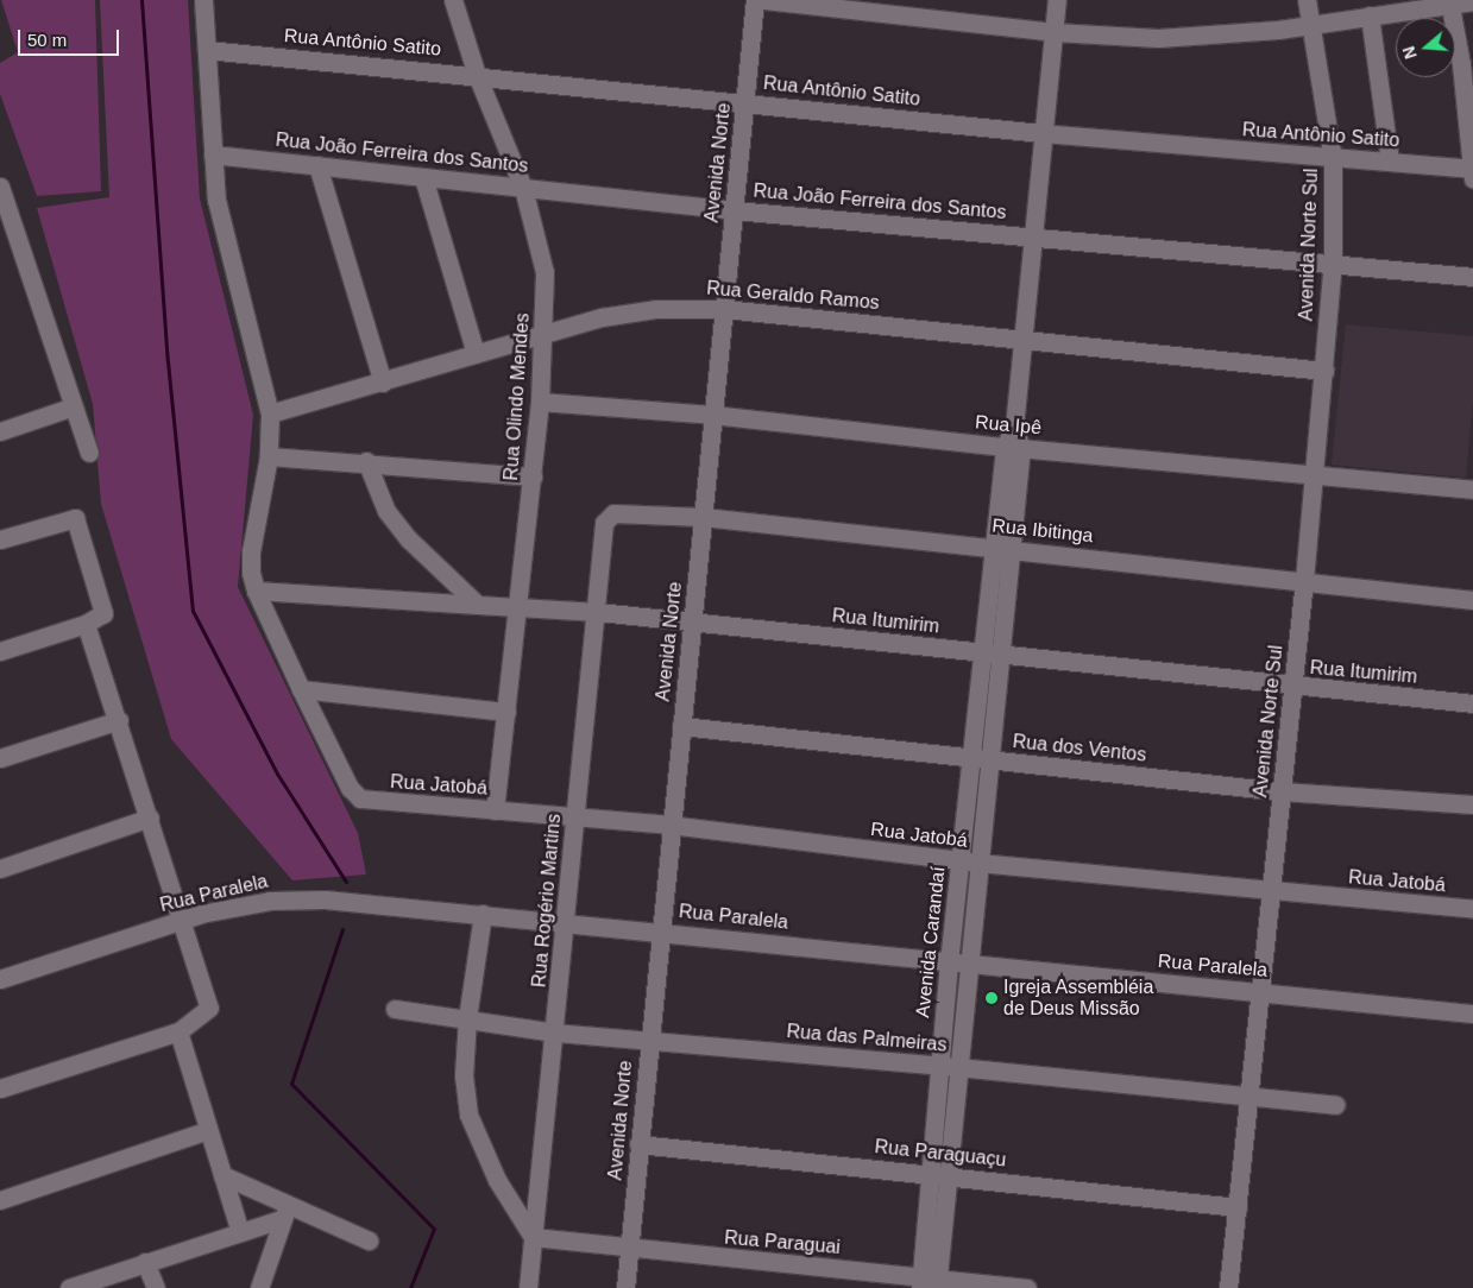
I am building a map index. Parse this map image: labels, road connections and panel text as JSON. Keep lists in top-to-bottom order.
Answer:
{
  "streets": {
    "street": [
      "Rua Antônio Satito",
      "Rua João Ferreira dos Santos",
      "Avenida Norte",
      "Avenida Norte Sul",
      "Rua Geraldo Ramos",
      "Rua Olindo Mendes",
      "Rua Ipê",
      "Rua Ibitinga",
      "Rua Itumirim",
      "Rua dos Ventos",
      "Rua Jatobá",
      "Rua Paralela",
      "Rua Rogério Martins",
      "Avenida Carandaí",
      "Rua das Palmeiras",
      "Rua Paraguaçu",
      "Rua Paraguai"
    ]
  },
  "crossings": [
    ["Rua Antônio Satito", "Avenida Norte"],
    ["Rua Antônio Satito", "Avenida Norte Sul"],
    ["Rua Antônio Satito", "Rua Olindo Mendes"],
    ["Rua Antônio Satito", "Avenida Carandaí"],
    ["Rua João Ferreira dos Santos", "Avenida Norte"],
    ["Rua João Ferreira dos Santos", "Avenida Norte Sul"],
    ["Rua João Ferreira dos Santos", "Rua Olindo Mendes"],
    ["Rua João Ferreira dos Santos", "Avenida Carandaí"],
    ["Avenida Norte", "Rua Geraldo Ramos"],
    ["Avenida Norte", "Rua Ipê"],
    ["Avenida Norte", "Rua Ibitinga"],
    ["Avenida Norte", "Rua Itumirim"],
    ["Avenida Norte", "Rua dos Ventos"],
    ["Avenida Norte", "Rua Jatobá"],
    ["Avenida Norte", "Rua Paralela"],
    ["Avenida Norte", "Rua das Palmeiras"],
    ["Avenida Norte", "Rua Paraguaçu"],
    ["Avenida Norte", "Rua Paraguai"],
    ["Avenida Norte Sul", "Rua Geraldo Ramos"],
    ["Avenida Norte Sul", "Rua Ipê"],
    ["Avenida Norte Sul", "Rua Ibitinga"],
    ["Avenida Norte Sul", "Rua Itumirim"],
    ["Avenida Norte Sul", "Rua dos Ventos"],
    ["Avenida Norte Sul", "Rua Jatobá"],
    ["Avenida Norte Sul", "Rua Paralela"],
    ["Avenida Norte Sul", "Rua das Palmeiras"],
    ["Avenida Norte Sul", "Rua Paraguaçu"],
    ["Rua Geraldo Ramos", "Rua Olindo Mendes"],
    ["Rua Geraldo Ramos", "Avenida Carandaí"],
    ["Rua Olindo Mendes", "Rua Ipê"],
    ["Rua Olindo Mendes", "Rua Itumirim"],
    ["Rua Olindo Mendes", "Rua Jatobá"],
    ["Rua Ipê", "Avenida Carandaí"],
    ["Rua Ibitinga", "Rua Rogério Martins"],
    ["Rua Ibitinga", "Avenida Carandaí"],
    ["Rua Itumirim", "Rua Rogério Martins"],
    ["Rua Itumirim", "Avenida Carandaí"],
    ["Rua dos Ventos", "Avenida Carandaí"],
    ["Rua Jatobá", "Rua Rogério Martins"],
    ["Rua Jatobá", "Avenida Carandaí"],
    ["Rua Paralela", "Rua Rogério Martins"],
    ["Rua Paralela", "Avenida Carandaí"],
    ["Rua Rogério Martins", "Rua das Palmeiras"],
    ["Rua Rogério Martins", "Rua Paraguai"],
    ["Avenida Carandaí", "Rua das Palmeiras"],
    ["Avenida Carandaí", "Rua Paraguaçu"],
    ["Avenida Carandaí", "Rua Paraguai"]
  ],
  "places": ["Igreja Assembléia de Deus Missão"],
  "scale_bar": "50 m",
  "north": "left"
}
